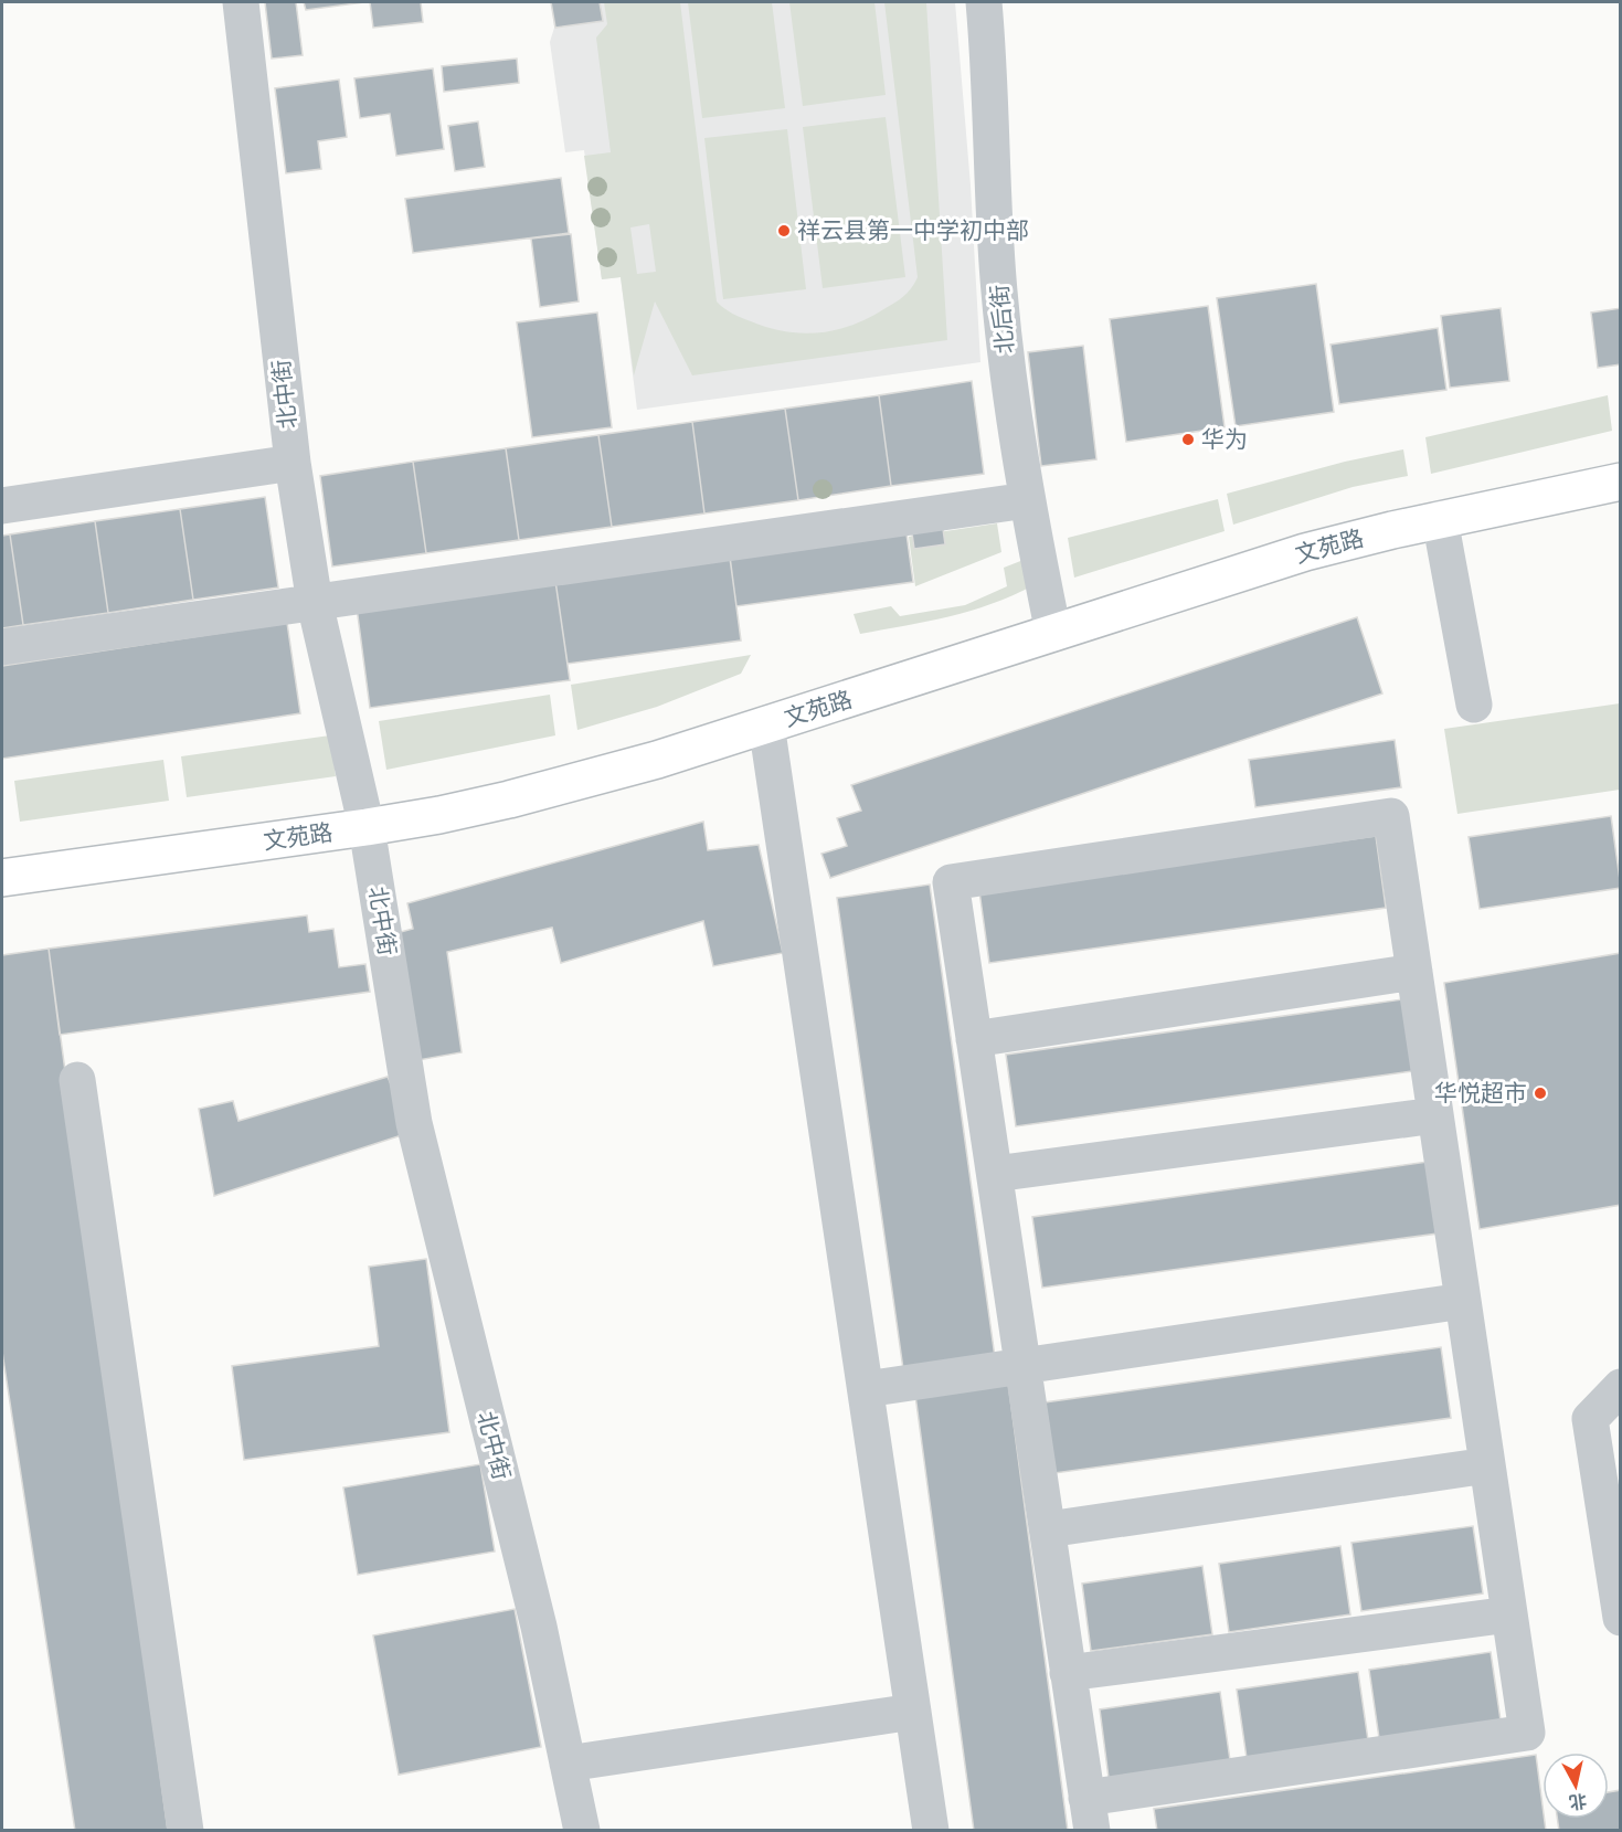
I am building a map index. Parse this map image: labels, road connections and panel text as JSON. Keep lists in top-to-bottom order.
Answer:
{
  "streets": {
    "main road": ["文苑路"],
    "street": ["北后街", "北中街"]
  },
  "crossings": [
    ["北后街", "文苑路"],
    ["北中街", "文苑路"]
  ],
  "places": ["祥云县第一中学初中部", "华为", "华悦超市"],
  "north": "bottom"
}
